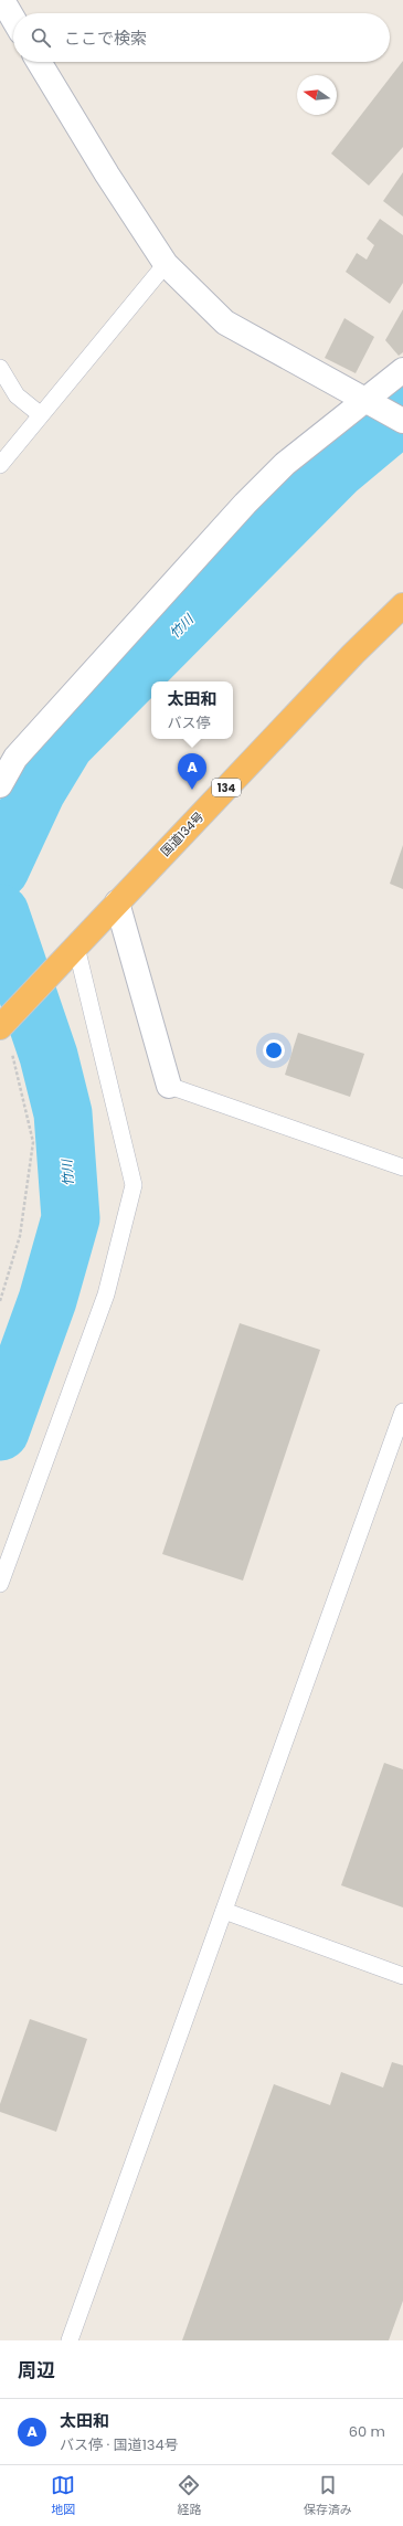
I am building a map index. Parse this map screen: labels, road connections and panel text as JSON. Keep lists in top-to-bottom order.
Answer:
{
  "streets": {
    "highway": ["134", "国道134号"]
  },
  "water": ["竹川"],
  "north": "left",
  "page": {
    "search": "ここで検索",
    "popup": ["太田和", "バス停"],
    "pins": "A",
    "heading": "周辺",
    "list": [
      {
        "mark": "A",
        "name": "太田和",
        "note": "バス停 · 国道134号",
        "value": "60 m"
      }
    ],
    "nav": ["地図", "経路", "保存済み"]
  }
}
